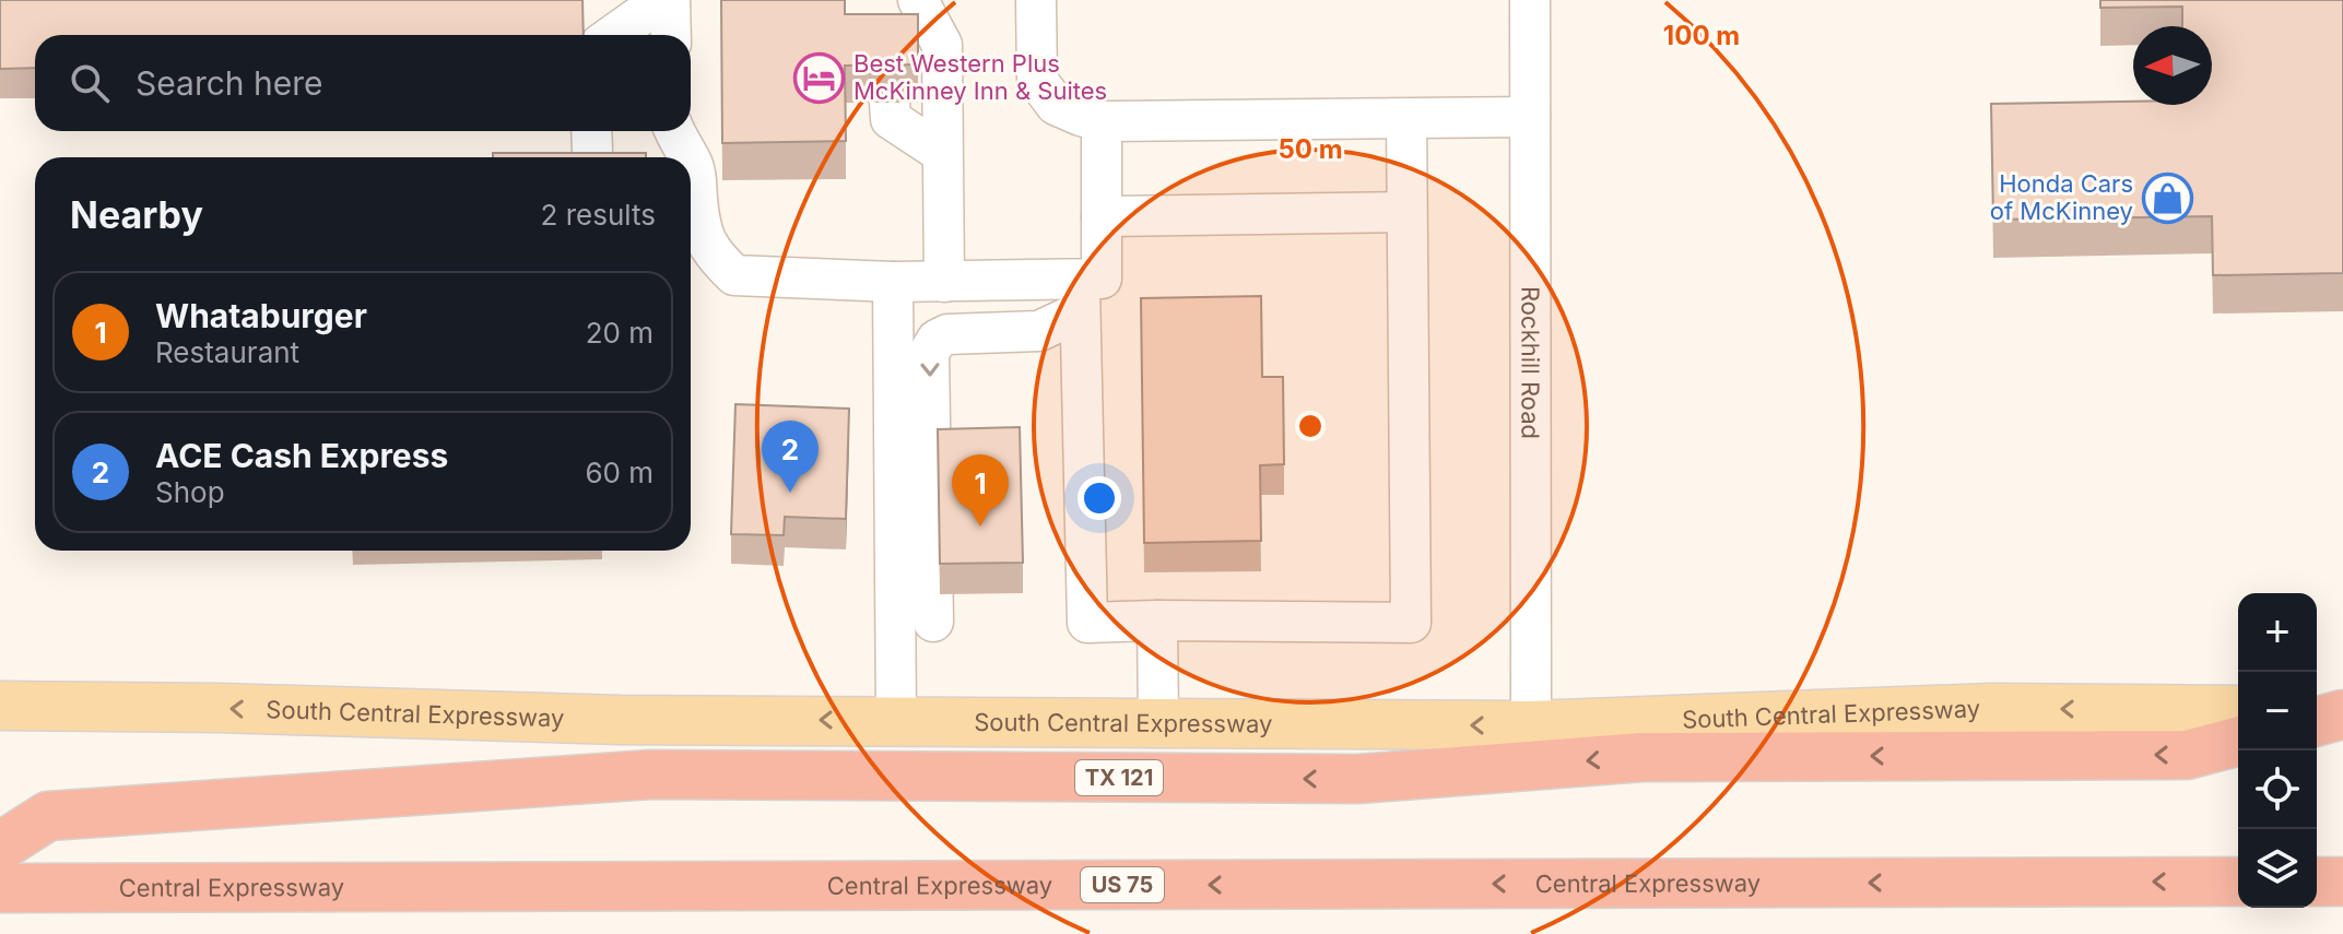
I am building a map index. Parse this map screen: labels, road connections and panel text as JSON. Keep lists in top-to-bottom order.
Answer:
{
  "streets": {
    "highway": ["TX 121", "Central Expressway", "US 75"],
    "main road": ["South Central Expressway"],
    "street": ["Rockhill Road"]
  },
  "crossings": [
    ["Rockhill Road", "South Central Expressway"]
  ],
  "one_way": ["South Central Expressway"],
  "places": {
    "hotel": ["Best Western Plus McKinney Inn & Suites"],
    "shop": ["Honda Cars of McKinney"]
  },
  "north": "left",
  "page": {
    "search": "Search here",
    "heading": ["Nearby", "2 results"],
    "list": [
      {
        "mark": "1",
        "name": "Whataburger",
        "note": "Restaurant",
        "value": "20 m"
      },
      {
        "mark": "2",
        "name": "ACE Cash Express",
        "note": "Shop",
        "value": "60 m"
      }
    ],
    "pins": ["2", "1"],
    "map_buttons": ["+", "−"]
  },
  "rings": ["100 m", "50 m"]
}
